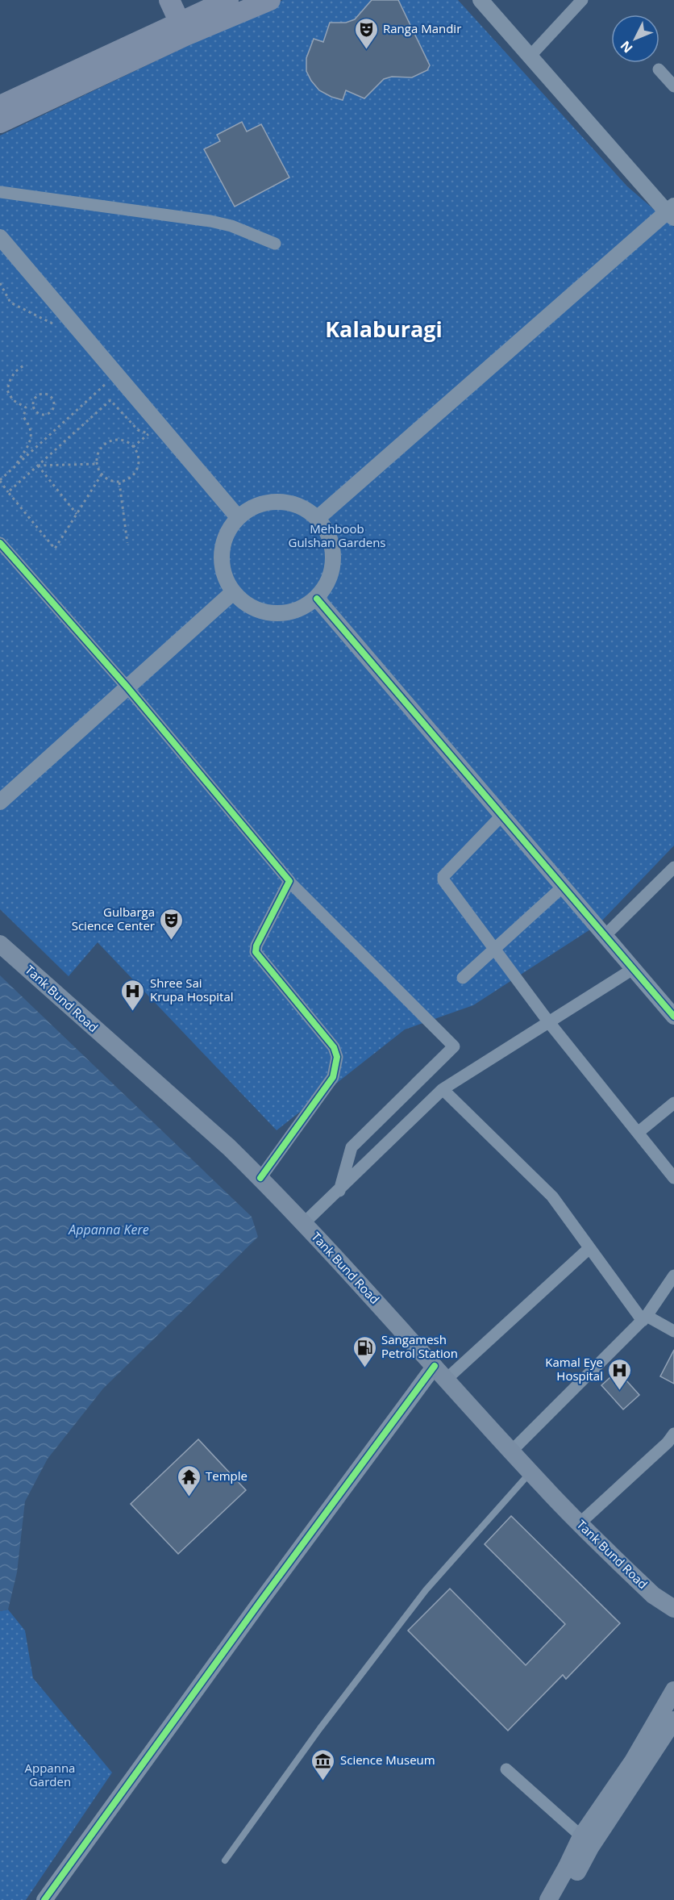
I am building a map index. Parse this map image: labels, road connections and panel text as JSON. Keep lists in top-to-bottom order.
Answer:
{
  "streets": {
    "main road": ["Tank Bund Road"]
  },
  "districts": ["Kalaburagi"],
  "water": ["Appanna Kere"],
  "parks": ["Mehboob Gulshan Gardens", "Appanna Garden"],
  "places": {
    "theatre": ["Ranga Mandir", "Gulbarga Science Center"],
    "hospital": ["Shree Sai Krupa Hospital", "Kamal Eye Hospital"],
    "fuel station": ["Sangamesh Petrol Station"],
    "temple": ["Temple"],
    "museum": ["Science Museum"]
  },
  "north": "bottom left"
}
